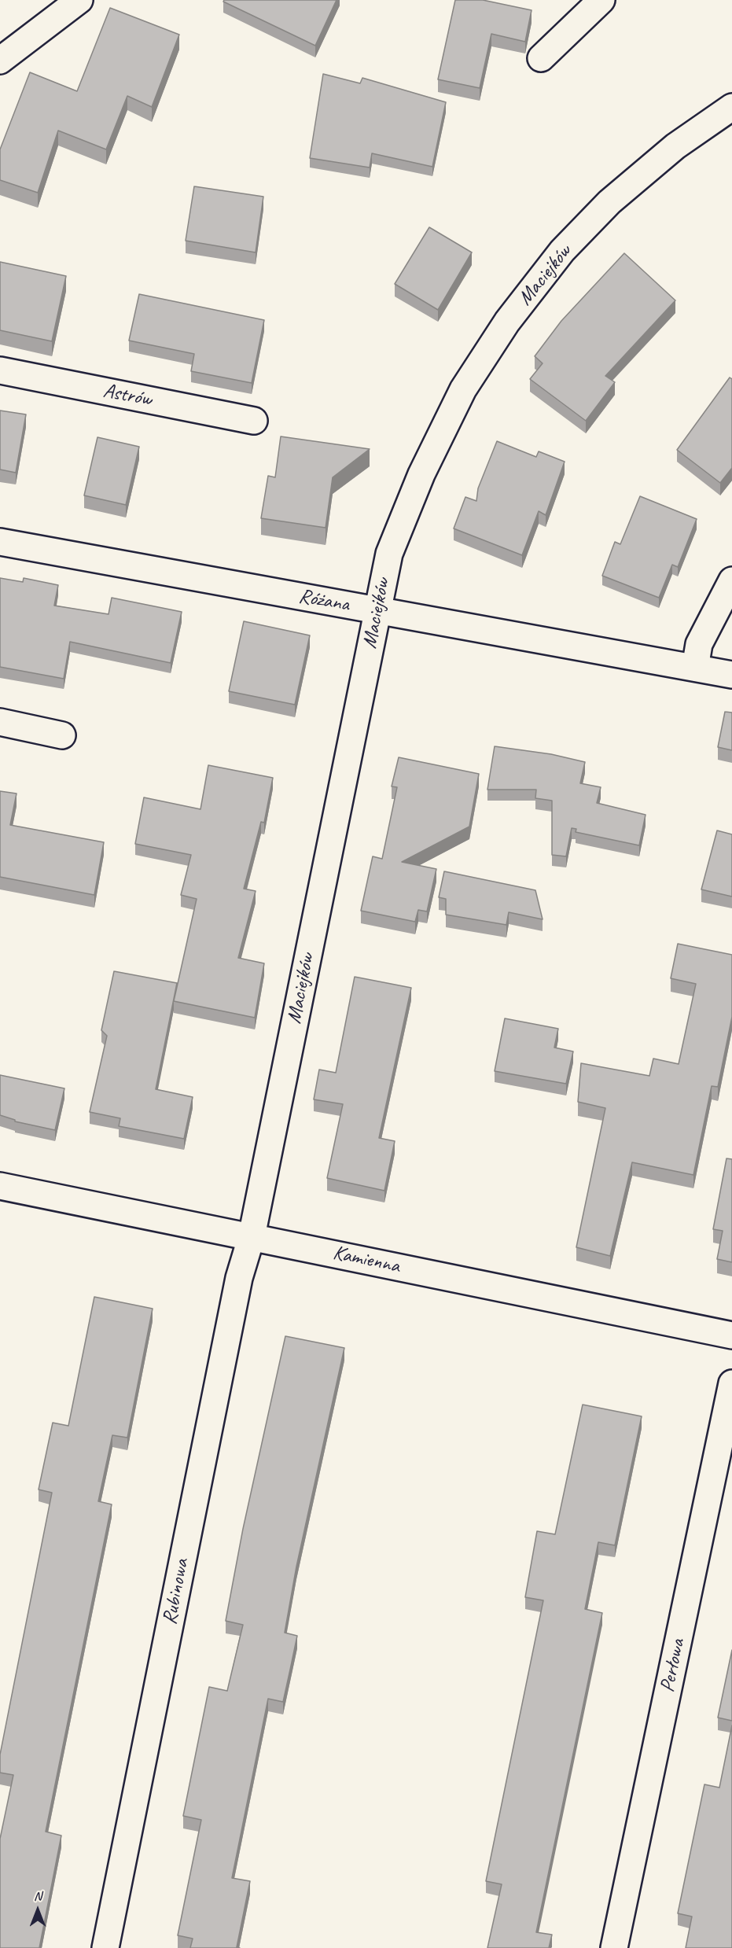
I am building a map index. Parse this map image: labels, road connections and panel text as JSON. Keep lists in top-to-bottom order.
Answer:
{
  "streets": {
    "street": [
      "Maciejków",
      "Astrów",
      "Różana",
      "Kamienna",
      "Rubinowa",
      "Perłowa"
    ]
  },
  "crossings": [
    ["Maciejków", "Różana"],
    ["Maciejków", "Kamienna"],
    ["Maciejków", "Rubinowa"],
    ["Kamienna", "Rubinowa"]
  ],
  "north": "top"
}
